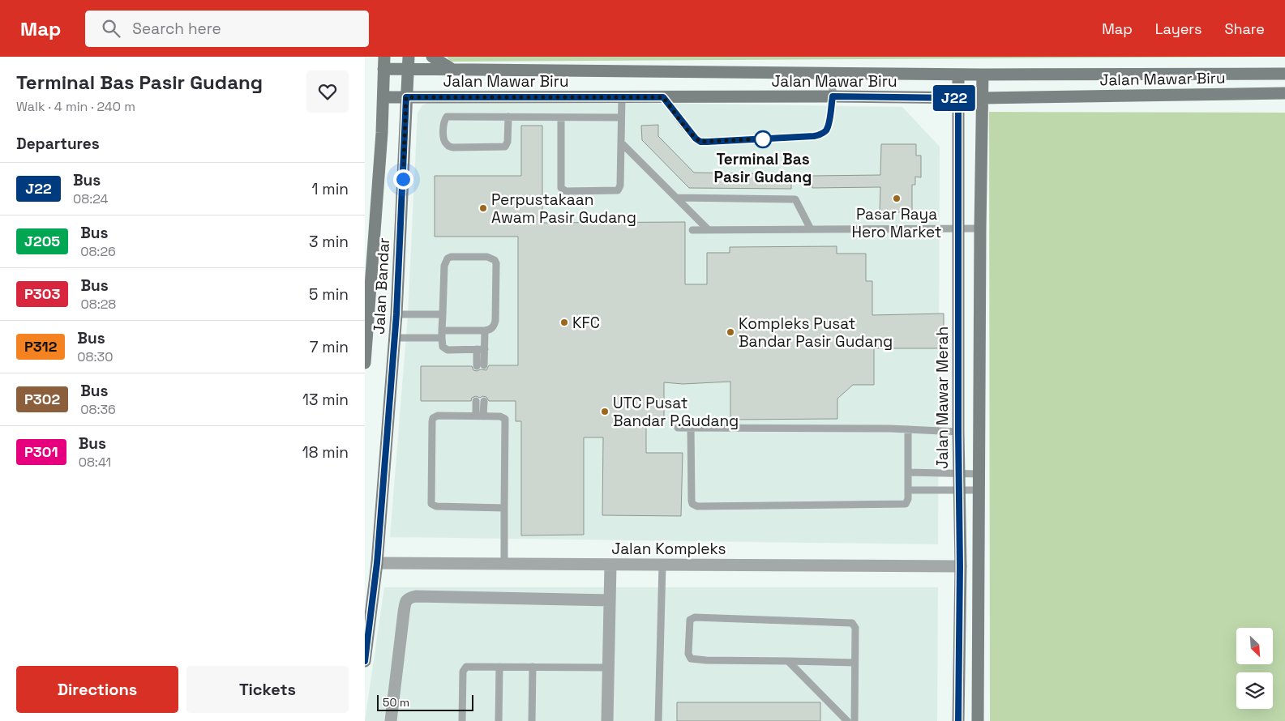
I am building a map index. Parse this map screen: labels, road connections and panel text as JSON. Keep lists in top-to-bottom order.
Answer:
{
  "streets": {
    "street": [
      "Jalan Mawar Biru",
      "Jalan Bandar",
      "Jalan Mawar Merah",
      "Jalan Kompleks"
    ]
  },
  "crossings": [
    ["Jalan Mawar Biru", "Jalan Bandar"],
    ["Jalan Mawar Biru", "Jalan Mawar Merah"],
    ["Jalan Bandar", "Jalan Kompleks"],
    ["Jalan Mawar Merah", "Jalan Kompleks"]
  ],
  "places": [
    "Terminal Bas Pasir Gudang",
    "Pasar Raya Hero Market",
    "Perpustakaan Awam Pasir Gudang",
    "KFC",
    "Kompleks Pusat Bandar Pasir Gudang",
    "UTC Pusat Bandar P.Gudang"
  ],
  "lines": ["bus line J22"],
  "scale_bar": "50 m",
  "north": "bottom right",
  "page": {
    "header": "Map",
    "search": "Search here",
    "nav": ["Map", "Layers", "Share"],
    "heading": [
      ["Terminal Bas Pasir Gudang", "Walk · 4 min · 240 m"],
      "Departures"
    ],
    "on_map": "J22",
    "list": [
      {
        "mark": "J22",
        "name": "Bus",
        "note": "08:24",
        "value": "1 min"
      },
      {
        "mark": "J205",
        "name": "Bus",
        "note": "08:26",
        "value": "3 min"
      },
      {
        "mark": "P303",
        "name": "Bus",
        "note": "08:28",
        "value": "5 min"
      },
      {
        "mark": "P312",
        "name": "Bus",
        "note": "08:30",
        "value": "7 min"
      },
      {
        "mark": "P302",
        "name": "Bus",
        "note": "08:36",
        "value": "13 min"
      },
      {
        "mark": "P301",
        "name": "Bus",
        "note": "08:41",
        "value": "18 min"
      }
    ],
    "buttons": ["Directions", "Tickets"],
    "scale": "50 m"
  }
}
